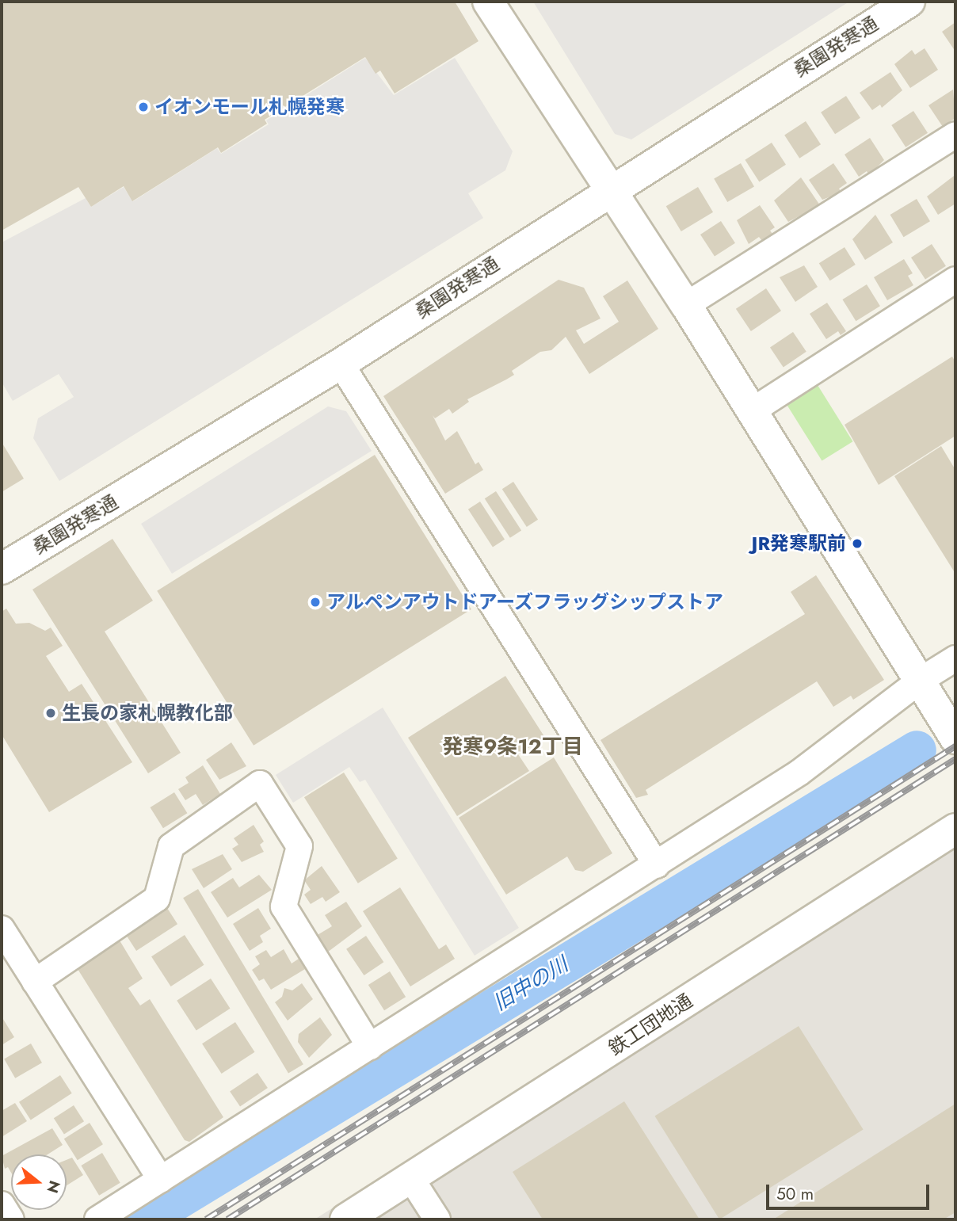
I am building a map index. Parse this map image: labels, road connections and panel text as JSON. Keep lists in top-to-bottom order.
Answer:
{
  "streets": {
    "street": ["桑園発寒通", "鉄工団地通"]
  },
  "districts": ["発寒9条12丁目"],
  "water": ["旧中の川"],
  "places": [
    "イオンモール札幌発寒",
    "JR発寒駅前",
    "アルペンアウトドアーズフラッグシップストア",
    "生長の家札幌教化部"
  ],
  "scale_bar": "50 m",
  "north": "right"
}
